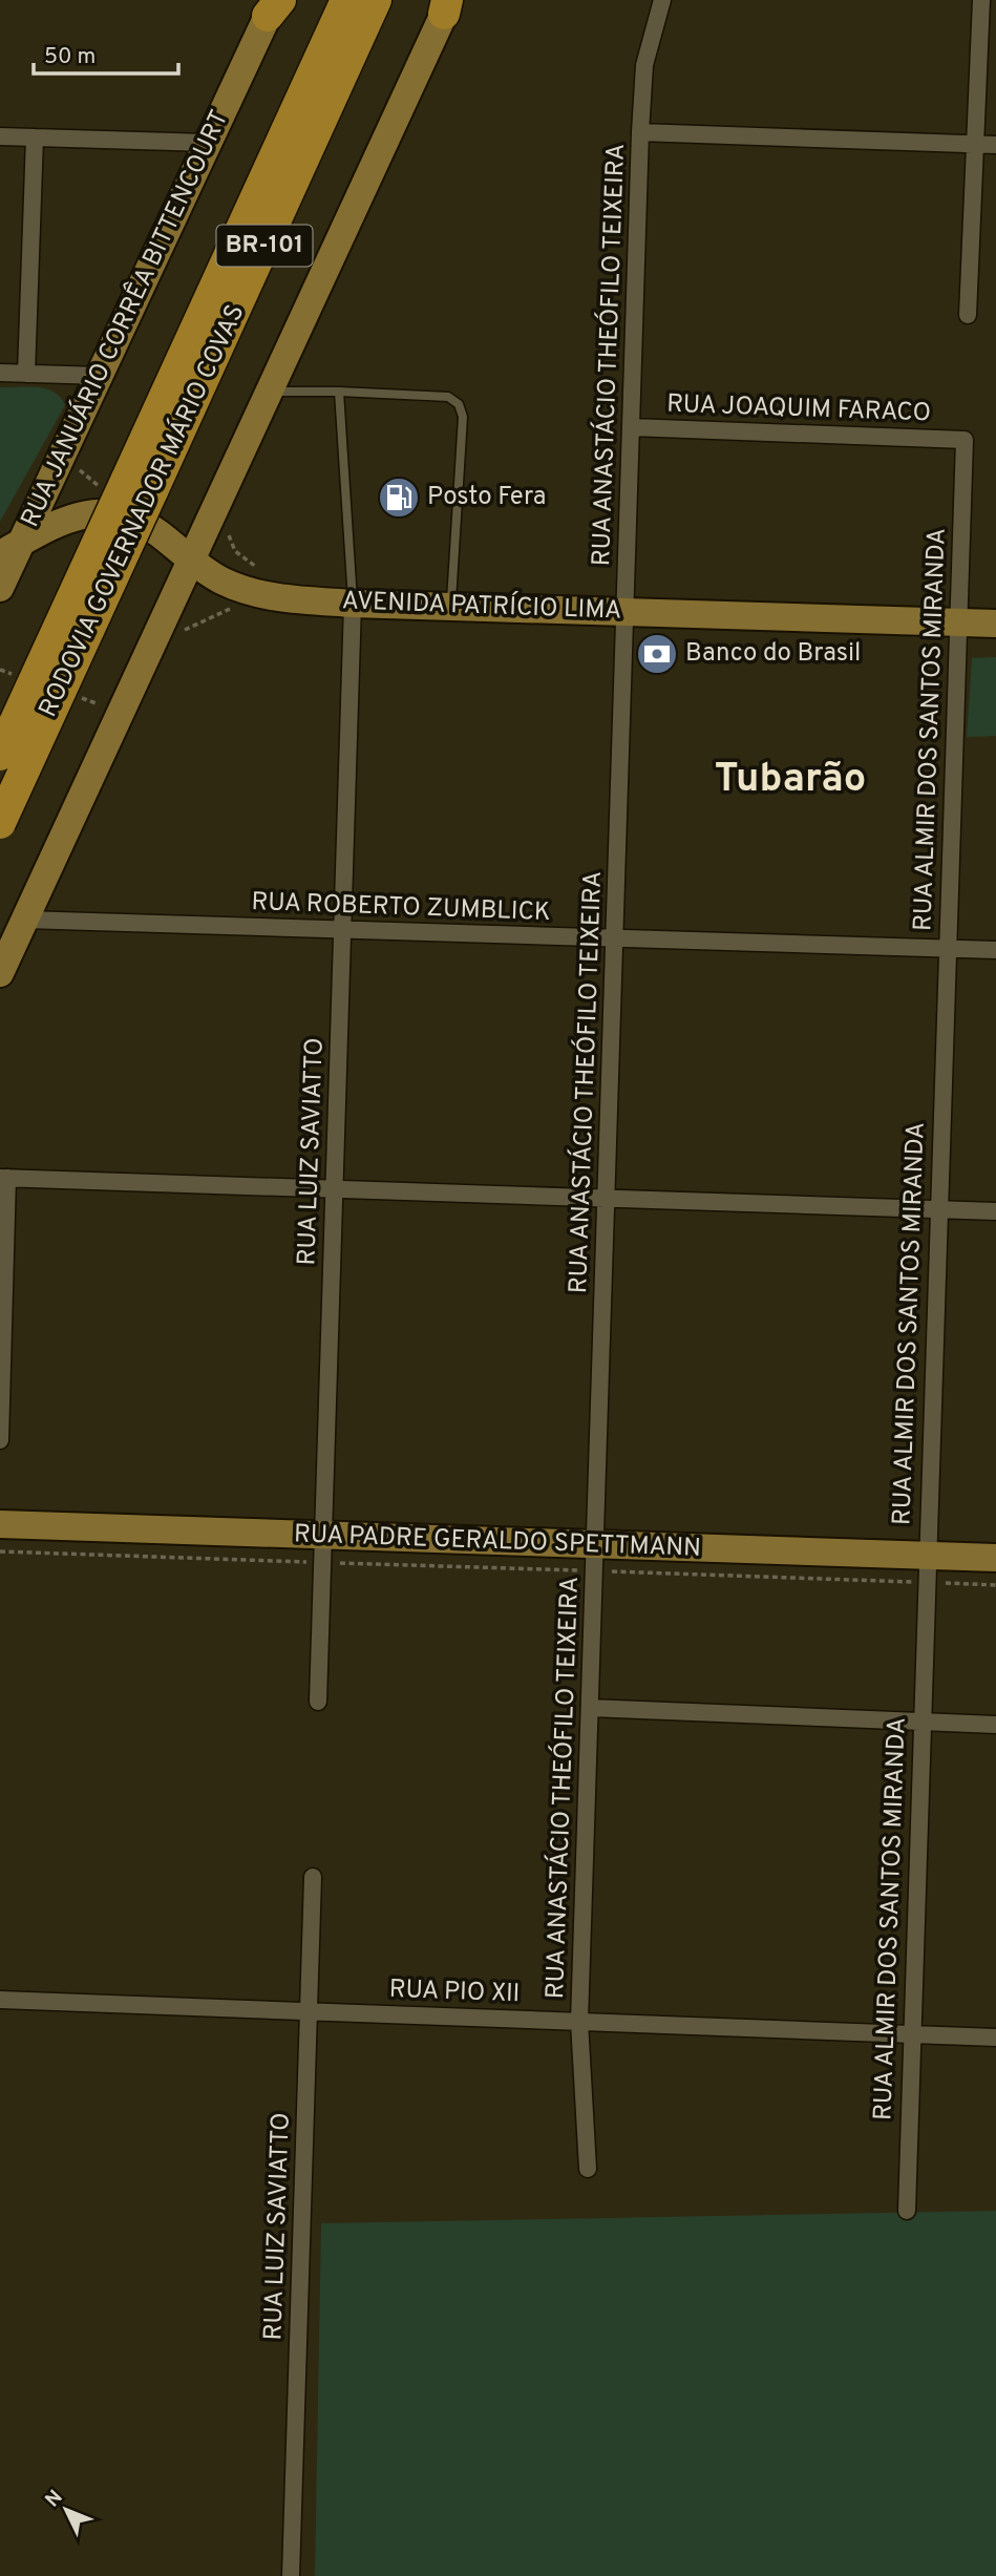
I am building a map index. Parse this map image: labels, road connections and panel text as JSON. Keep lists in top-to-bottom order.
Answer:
{
  "streets": {
    "highway": ["BR-101", "RODOVIA GOVERNADOR MÁRIO COVAS"],
    "main road": ["RUA JANUÁRIO CORRÊA BITTENCOURT", "AVENIDA PATRÍCIO LIMA", "RUA PADRE GERALDO SPETTMANN"],
    "street": [
      "RUA ANASTÁCIO THEÓFILO TEIXEIRA",
      "RUA JOAQUIM FARACO",
      "RUA ALMIR DOS SANTOS MIRANDA",
      "RUA ROBERTO ZUMBLICK",
      "RUA LUIZ SAVIATTO",
      "RUA PIO XII"
    ]
  },
  "crossings": [
    ["RUA JANUÁRIO CORRÊA BITTENCOURT", "AVENIDA PATRÍCIO LIMA"],
    ["RUA ANASTÁCIO THEÓFILO TEIXEIRA", "RUA JOAQUIM FARACO"],
    ["RUA ANASTÁCIO THEÓFILO TEIXEIRA", "AVENIDA PATRÍCIO LIMA"],
    ["RUA ANASTÁCIO THEÓFILO TEIXEIRA", "RUA ROBERTO ZUMBLICK"],
    ["RUA ANASTÁCIO THEÓFILO TEIXEIRA", "RUA PADRE GERALDO SPETTMANN"],
    ["RUA ANASTÁCIO THEÓFILO TEIXEIRA", "RUA PIO XII"],
    ["RUA JOAQUIM FARACO", "RUA ALMIR DOS SANTOS MIRANDA"],
    ["AVENIDA PATRÍCIO LIMA", "RUA ALMIR DOS SANTOS MIRANDA"],
    ["AVENIDA PATRÍCIO LIMA", "RUA LUIZ SAVIATTO"],
    ["RUA ALMIR DOS SANTOS MIRANDA", "RUA ROBERTO ZUMBLICK"],
    ["RUA ALMIR DOS SANTOS MIRANDA", "RUA PADRE GERALDO SPETTMANN"],
    ["RUA ALMIR DOS SANTOS MIRANDA", "RUA PIO XII"],
    ["RUA ROBERTO ZUMBLICK", "RUA LUIZ SAVIATTO"],
    ["RUA LUIZ SAVIATTO", "RUA PADRE GERALDO SPETTMANN"],
    ["RUA LUIZ SAVIATTO", "RUA PIO XII"]
  ],
  "districts": ["Tubarão"],
  "places": {
    "fuel station": ["Posto Fera"],
    "bank": ["Banco do Brasil"]
  },
  "scale_bar": "50 m",
  "north": "top left"
}
